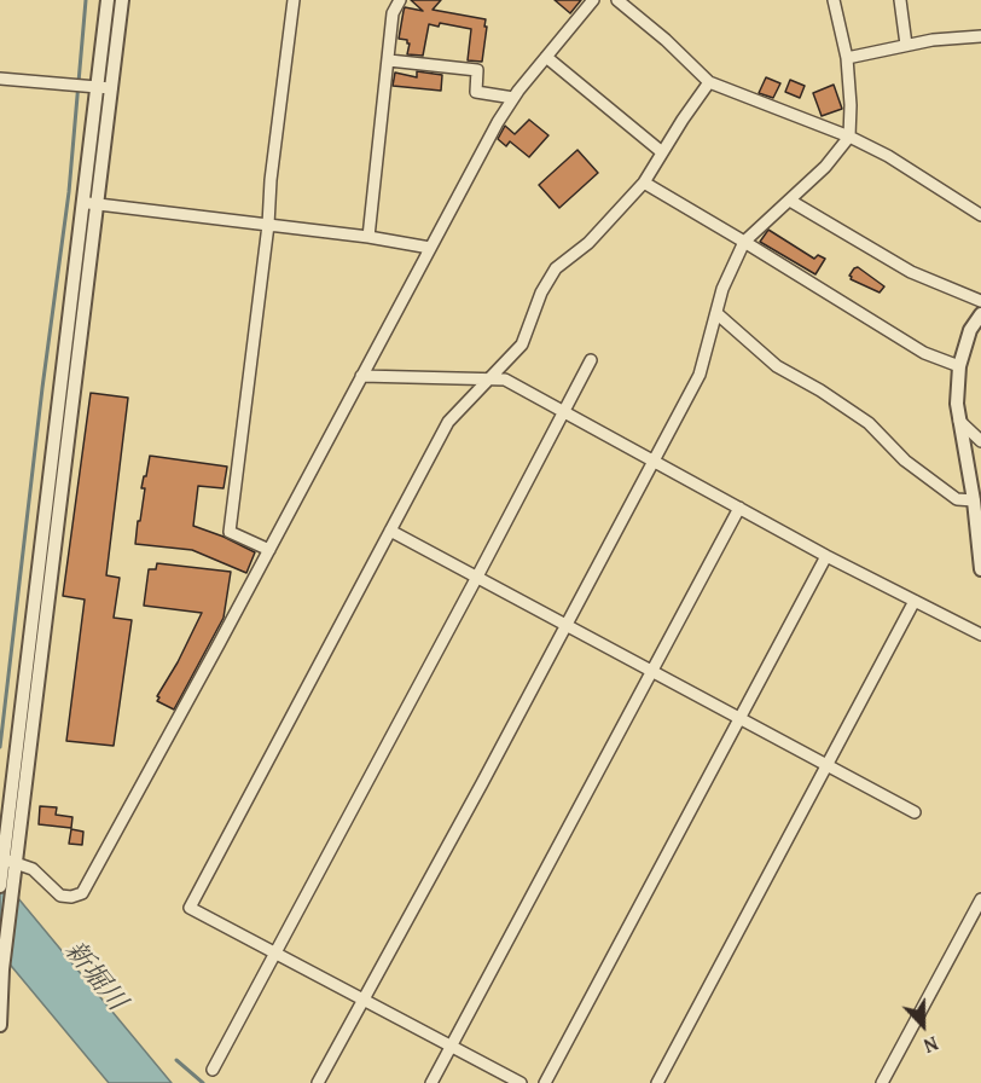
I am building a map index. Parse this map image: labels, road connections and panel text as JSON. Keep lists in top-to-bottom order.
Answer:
{
  "water": ["新堀川"],
  "north": "bottom"
}
